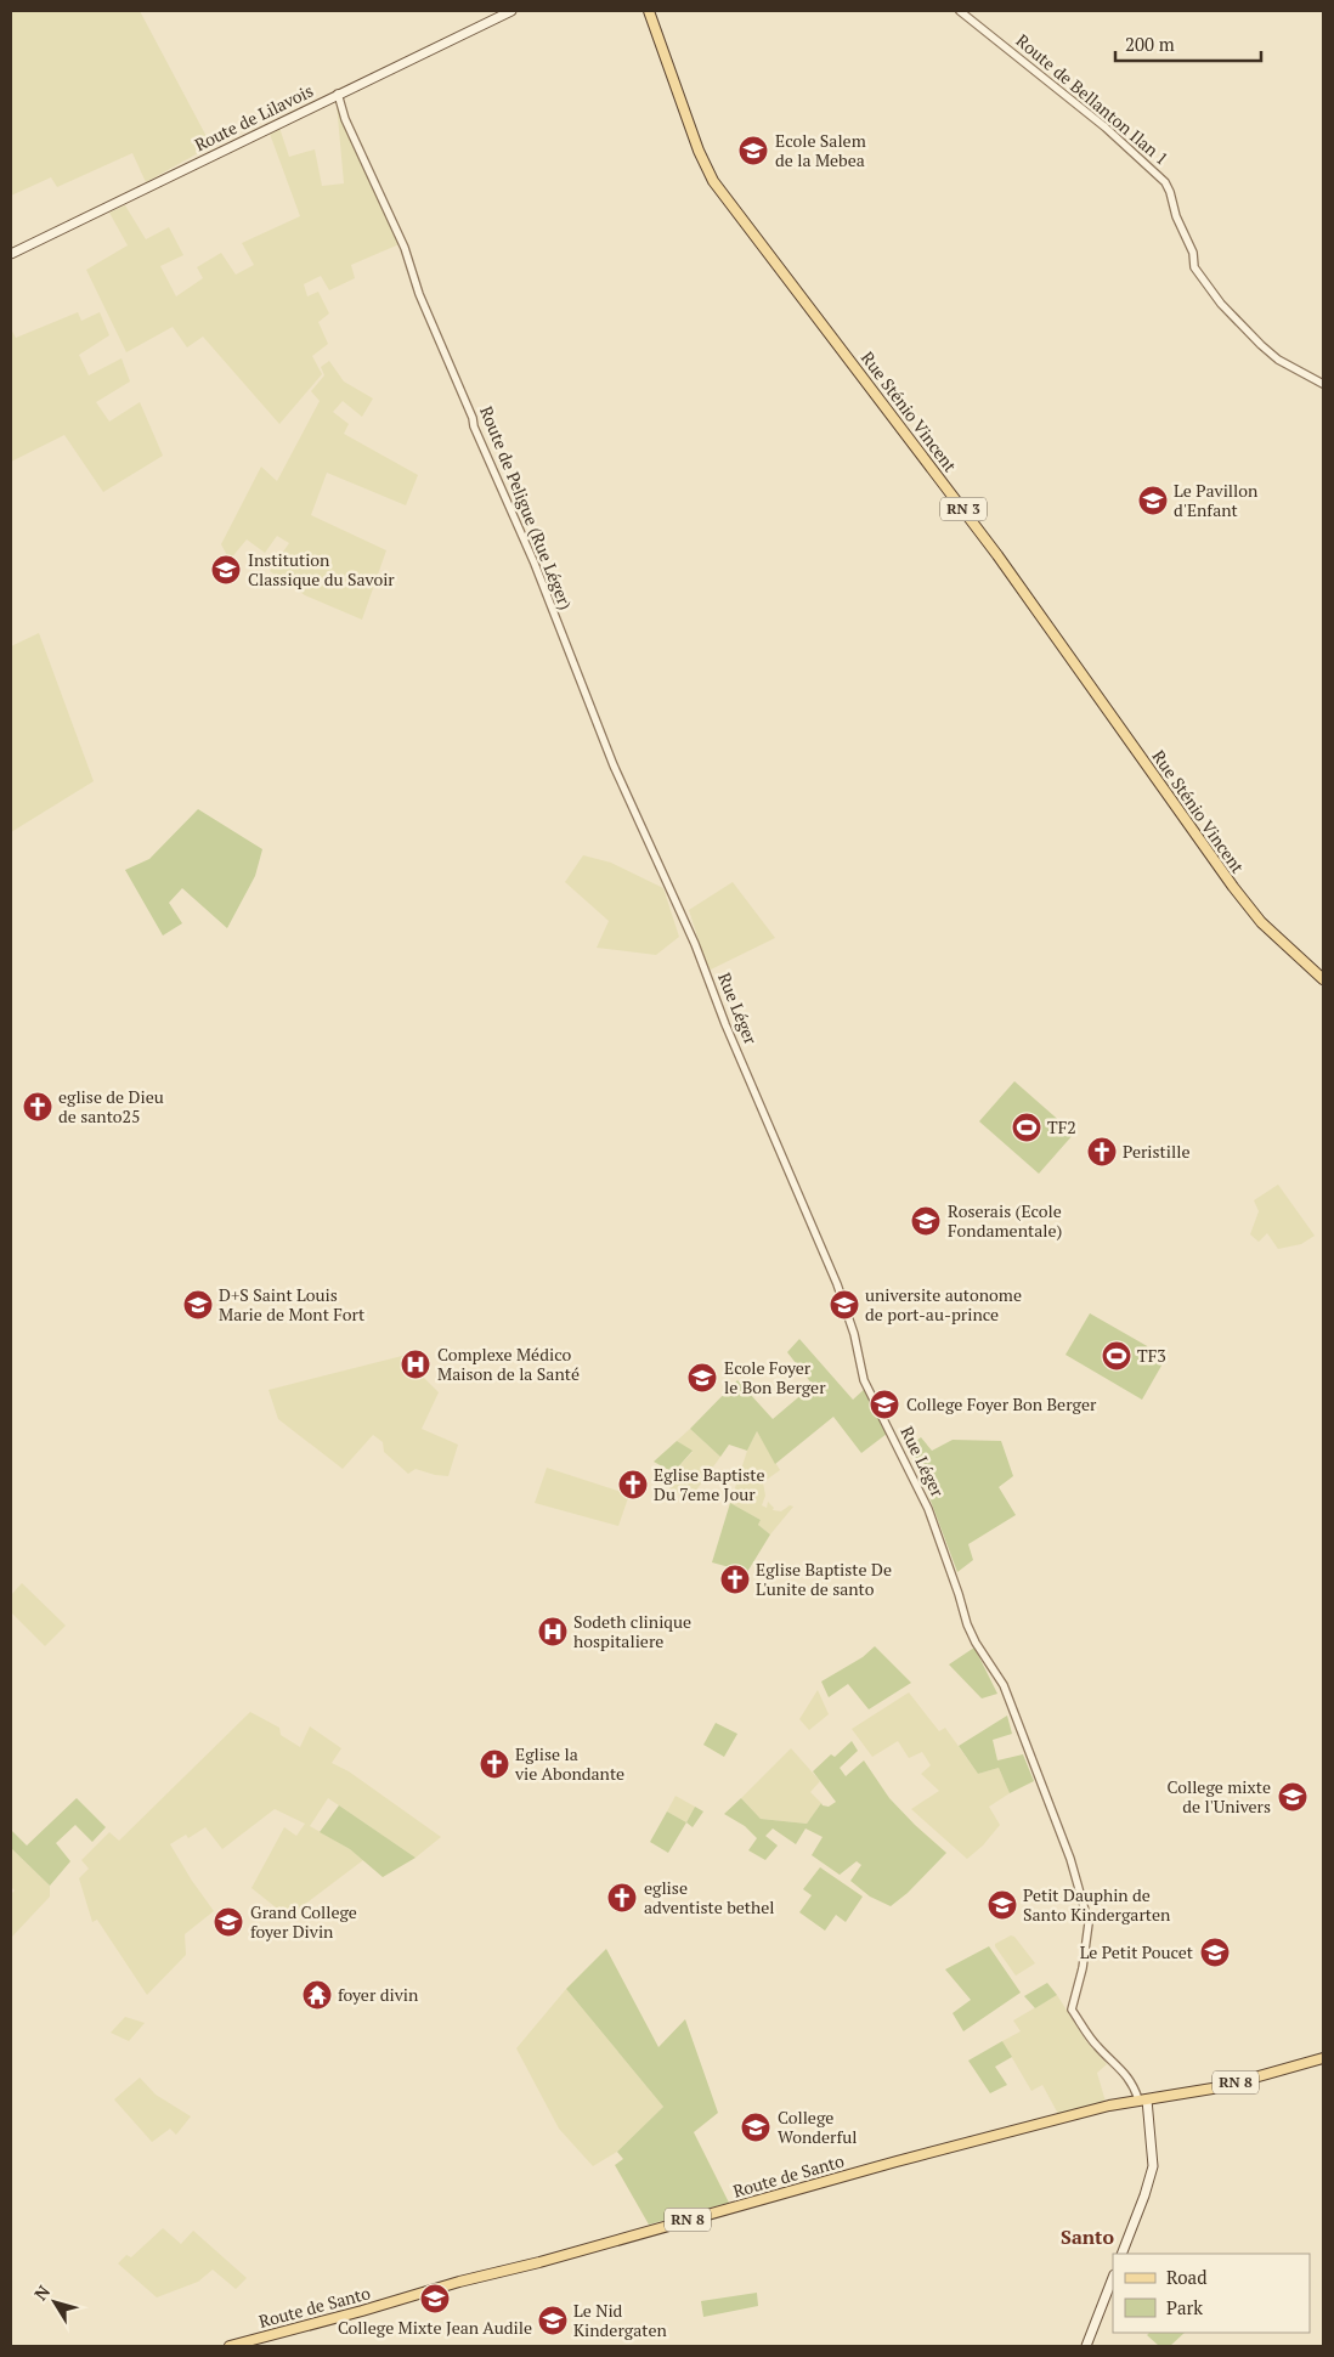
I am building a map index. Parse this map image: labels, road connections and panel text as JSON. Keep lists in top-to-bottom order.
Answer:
{
  "streets": {
    "main road": [
      "Route de Lilavois",
      "Rue Sténio Vincent",
      "RN 3",
      "RN 8",
      "Route de Santo"
    ],
    "street": ["Route de Bellanton Ilan 1", "Route de Peligue (Rue Léger)", "Rue Léger"]
  },
  "crossings": [
    ["Route de Lilavois", "Route de Peligue (Rue Léger)"],
    ["Route de Peligue (Rue Léger)", "Rue Léger"],
    ["Rue Léger", "Route de Santo"]
  ],
  "districts": ["Santo"],
  "places": {
    "school or university": [
      "Ecole Salem de la Mebea",
      "Le Pavillon d'Enfant",
      "Institution Classique du Savoir",
      "Roserais (Ecole Fondamentale)",
      "D+S Saint Louis Marie de Mont Fort",
      "universite autonome de port-au-prince",
      "Ecole Foyer le Bon Berger",
      "College Foyer Bon Berger",
      "College mixte de l'Univers",
      "Petit Dauphin de Santo Kindergarten",
      "Grand College foyer Divin",
      "Le Petit Poucet",
      "College Wonderful",
      "College Mixte Jean Audile",
      "Le Nid Kindergaten"
    ],
    "church": [
      "eglise de Dieu de santo25",
      "Peristille",
      "Eglise Baptiste Du 7eme Jour",
      "Eglise Baptiste De L'unite de santo",
      "Eglise la vie Abondante",
      "eglise adventiste bethel"
    ],
    "sports": ["TF2", "TF3"],
    "hospital": ["Complexe Médico Maison de la Santé", "Sodeth clinique hospitaliere"],
    "temple": ["foyer divin"]
  },
  "legend": ["Road", "Park"],
  "scale_bar": "200 m",
  "north": "top left"
}
